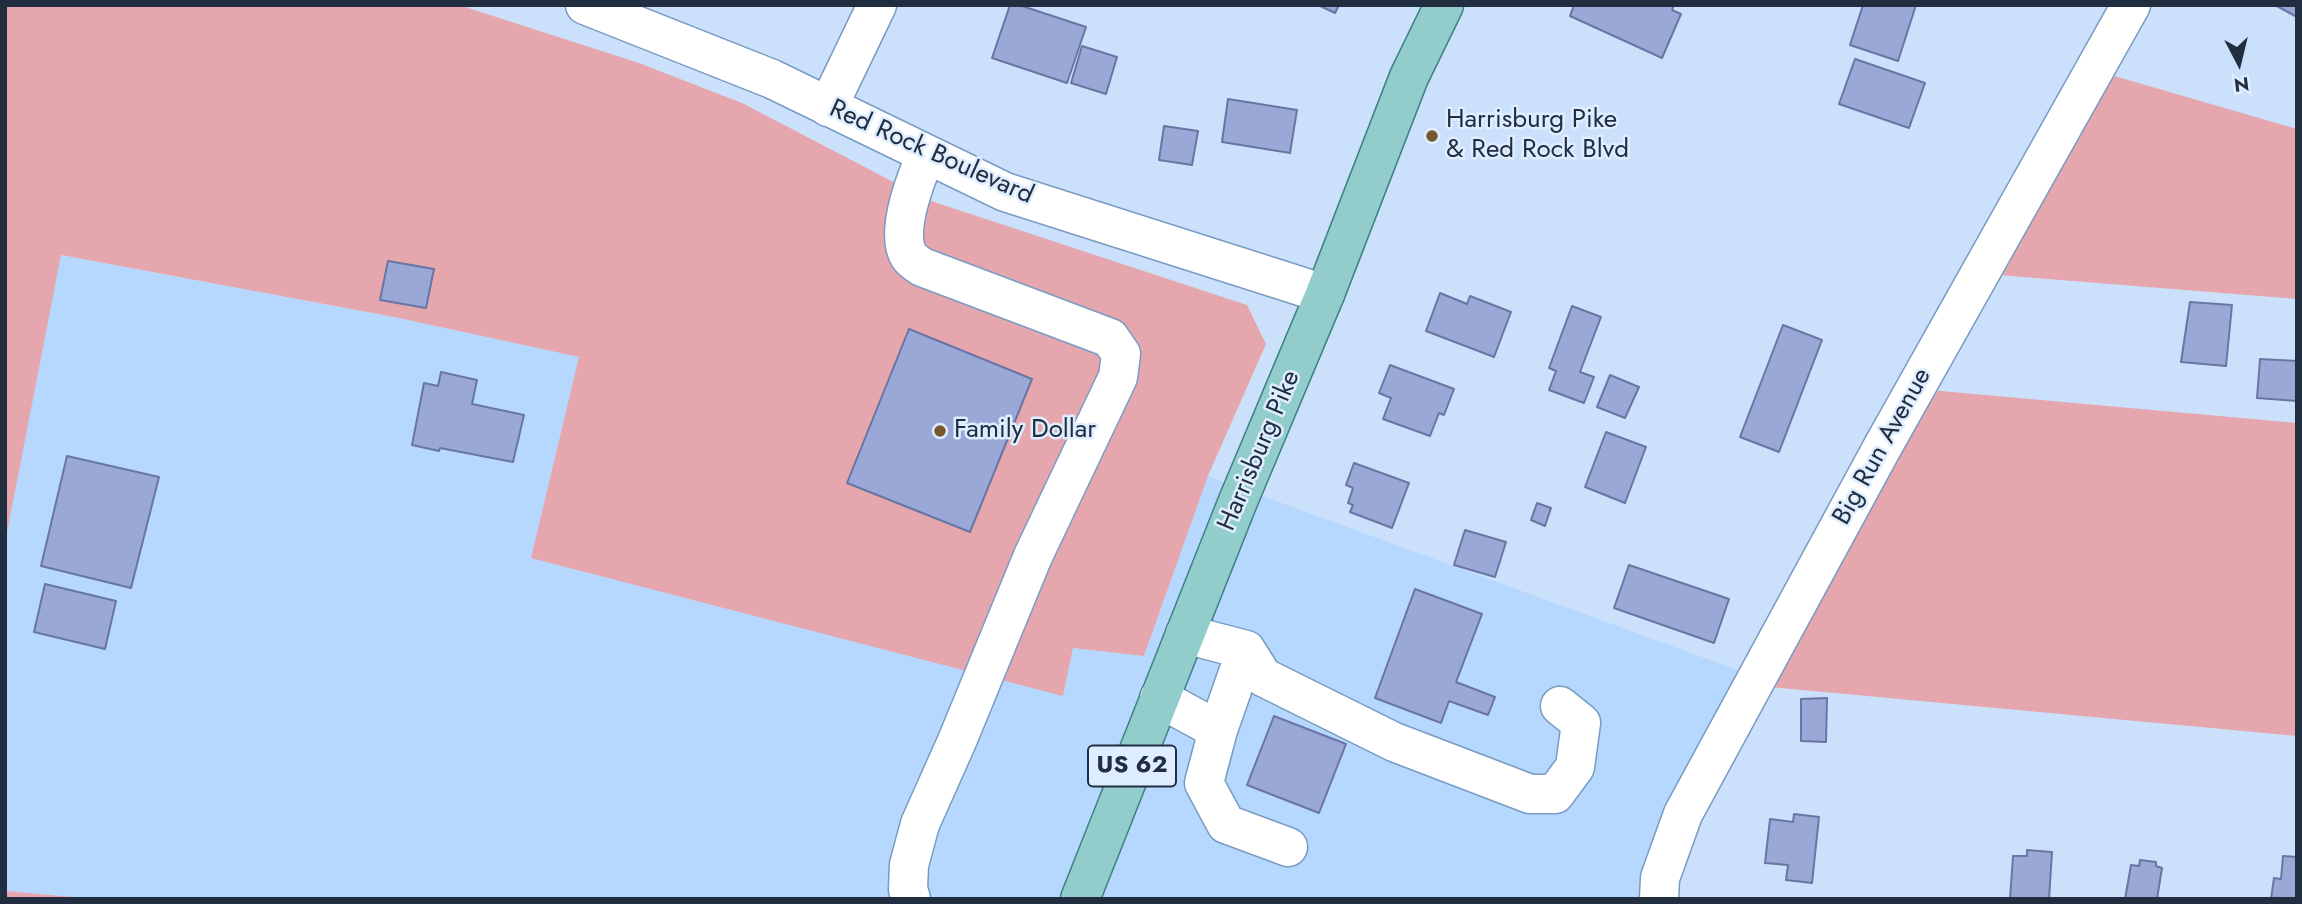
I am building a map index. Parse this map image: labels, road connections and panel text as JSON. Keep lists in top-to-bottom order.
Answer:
{
  "streets": {
    "main road": ["Harrisburg Pike", "US 62"],
    "street": ["Red Rock Boulevard", "Big Run Avenue"]
  },
  "crossings": [
    ["Red Rock Boulevard", "Harrisburg Pike"]
  ],
  "places": ["Harrisburg Pike & Red Rock Blvd", "Family Dollar"],
  "north": "bottom"
}
